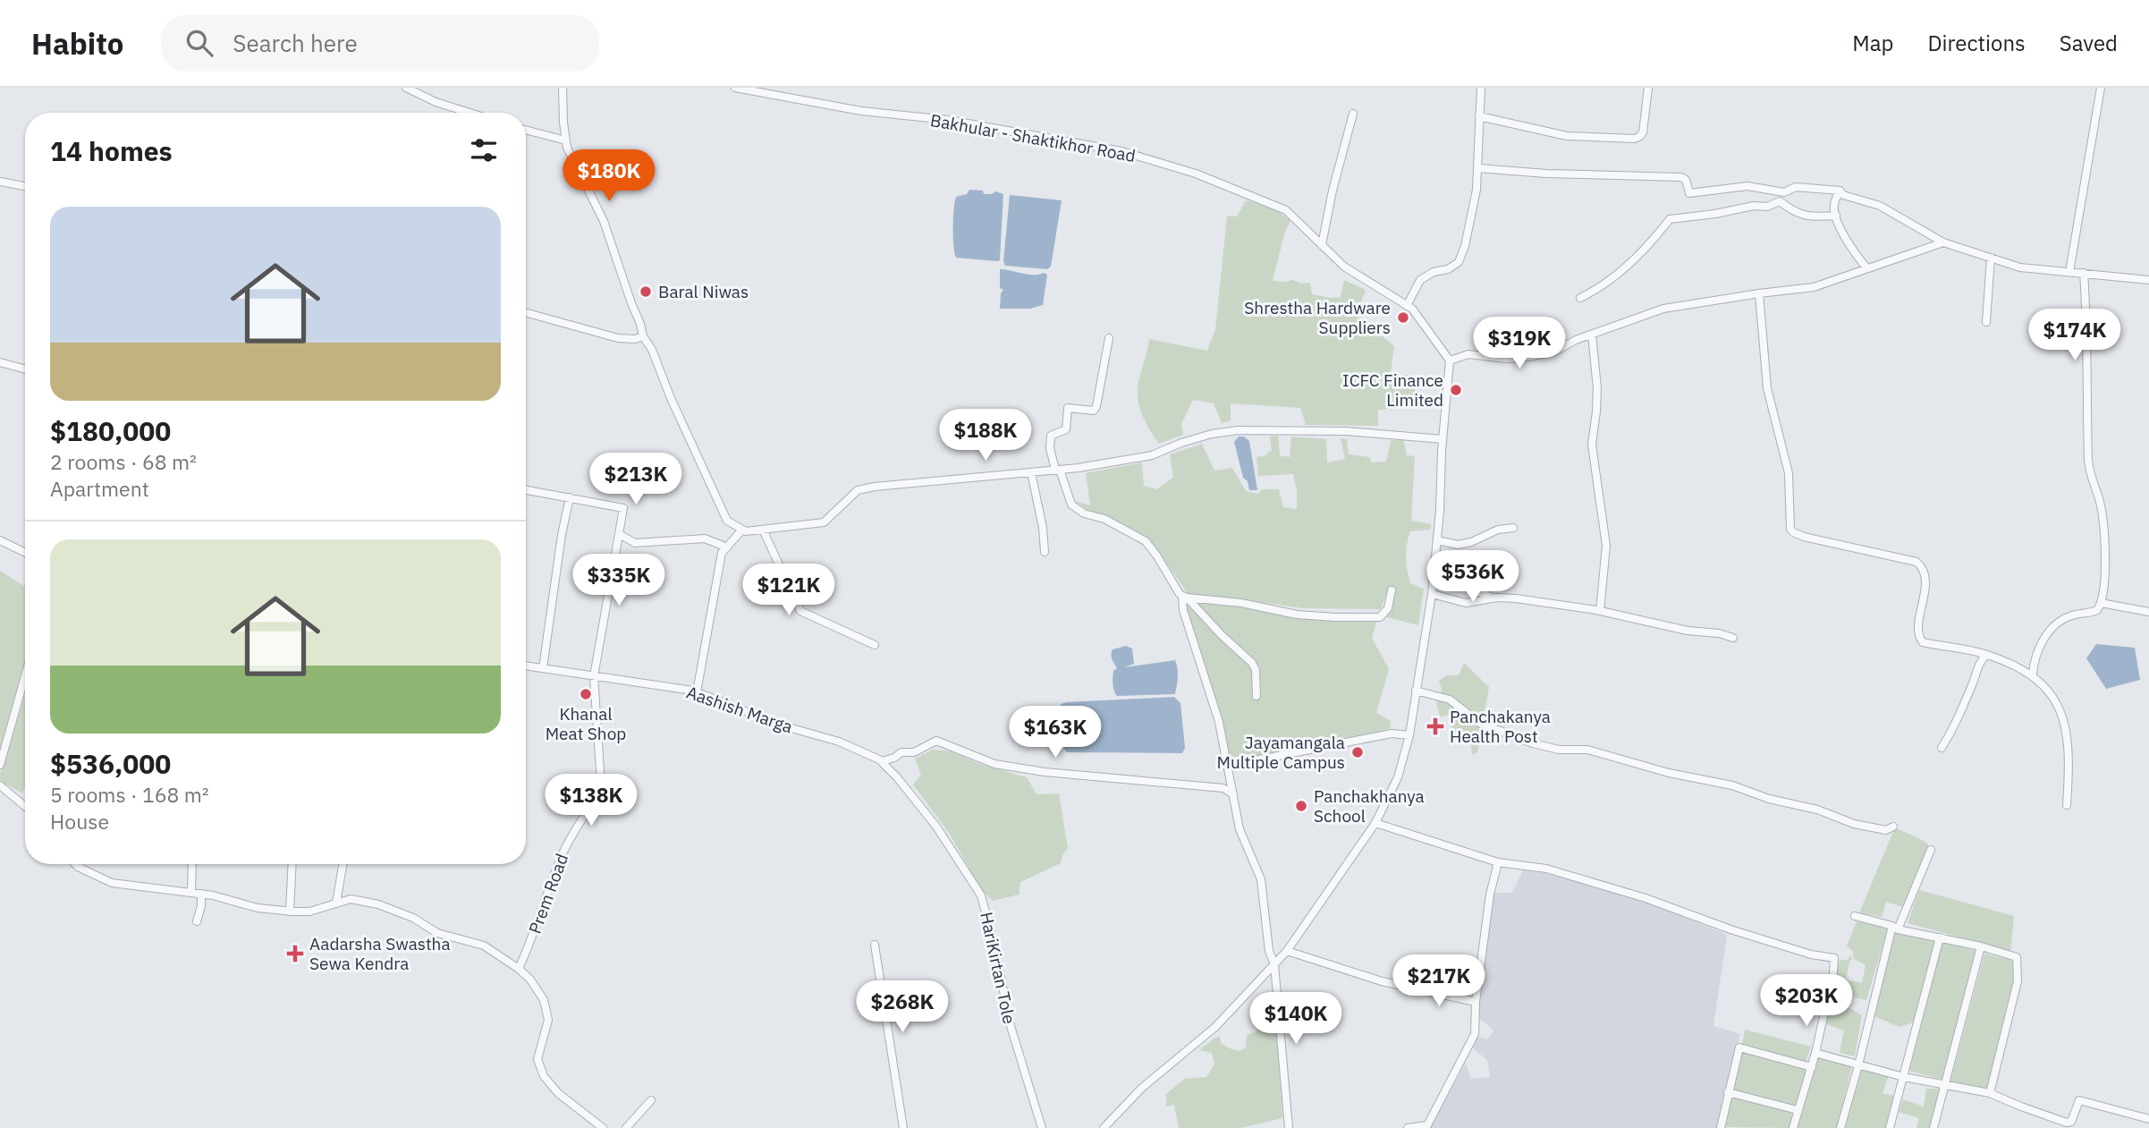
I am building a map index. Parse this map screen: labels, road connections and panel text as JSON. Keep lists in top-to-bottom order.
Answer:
{
  "streets": {
    "street": [
      "Bakhular - Shaktikhor Road",
      "Aashish Marga",
      "Prem Road",
      "HariKirtan Tole"
    ]
  },
  "crossings": [
    ["Aashish Marga", "Prem Road"],
    ["Aashish Marga", "HariKirtan Tole"]
  ],
  "places": {
    "other": [
      "Baral Niwas",
      "Shrestha Hardware Suppliers",
      "ICFC Finance Limited",
      "Khanal Meat Shop",
      "Jayamangala Multiple Campus",
      "Panchakhanya School"
    ],
    "health": ["Panchakanya Health Post", "Aadarsha Swastha Sewa Kendra"]
  },
  "page": {
    "header": "Habito",
    "search": "Search here",
    "nav": ["Map", "Directions", "Saved"],
    "heading": "14 homes",
    "price": [
      "$180K",
      "$174K",
      "$319K",
      "$188K",
      "$213K",
      "$536K",
      "$335K",
      "$121K",
      "$163K",
      "$138K",
      "$217K",
      "$203K",
      "$268K",
      "$140K"
    ],
    "list": [
      {
        "name": "$180,000",
        "note": "2 rooms · 68 m² · Apartment"
      },
      {
        "name": "$536,000",
        "note": "5 rooms · 168 m² · House"
      }
    ]
  }
}
